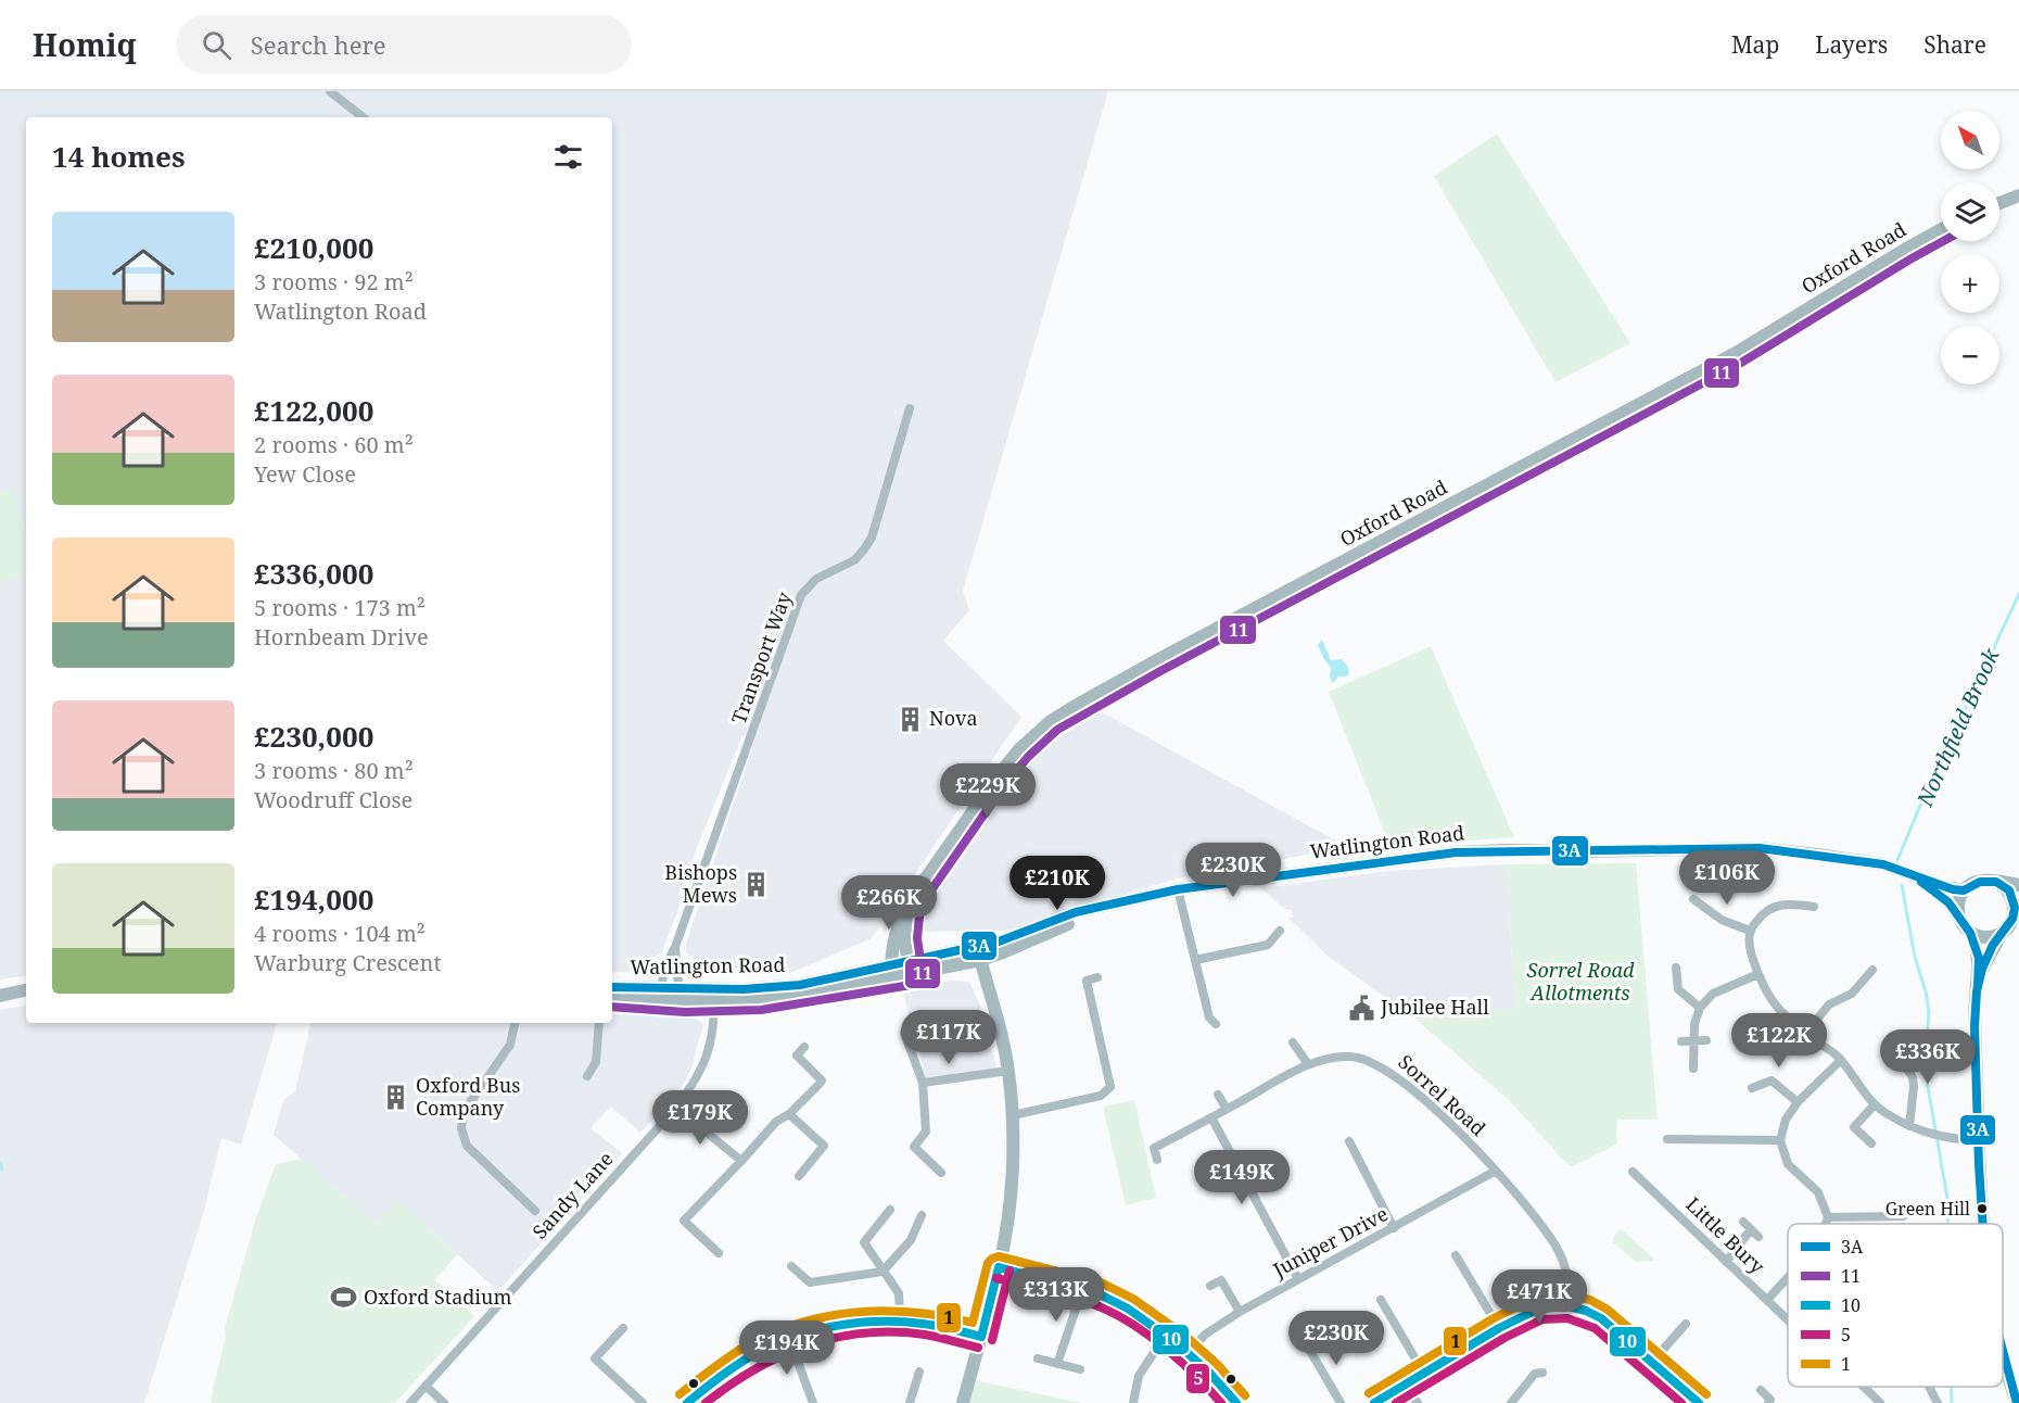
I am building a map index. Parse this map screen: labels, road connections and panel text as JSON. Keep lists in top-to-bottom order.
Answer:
{
  "streets": {
    "street": [
      "Oxford Road",
      "Transport Way",
      "Watlington Road",
      "Sorrel Road",
      "Sandy Lane",
      "Little Bury",
      "Juniper Drive"
    ]
  },
  "crossings": [
    ["Oxford Road", "Watlington Road"],
    ["Transport Way", "Watlington Road"],
    ["Watlington Road", "Sandy Lane"],
    ["Sorrel Road", "Juniper Drive"]
  ],
  "water": ["Northfield Brook"],
  "parks": ["Sorrel Road Allotments"],
  "places": {
    "building": ["Nova", "Bishops Mews", "Oxford Bus Company"],
    "public building": ["Jubilee Hall"],
    "other": ["Green Hill"],
    "sports": ["Oxford Stadium"]
  },
  "lines": [
    "transit line 11",
    "transit line 3A",
    "transit line 1",
    "transit line 10",
    "transit line 5"
  ],
  "legend": [
    "3A",
    "11",
    "10",
    "5",
    "1"
  ],
  "north": "top left",
  "page": {
    "header": "Homiq",
    "search": "Search here",
    "nav": ["Map", "Layers", "Share"],
    "map_buttons": ["+", "−"],
    "heading": "14 homes",
    "list": [
      {
        "name": "£210,000",
        "note": "3 rooms · 92 m² · Watlington Road"
      },
      {
        "name": "£122,000",
        "note": "2 rooms · 60 m² · Yew Close"
      },
      {
        "name": "£336,000",
        "note": "5 rooms · 173 m² · Hornbeam Drive"
      },
      {
        "name": "£230,000",
        "note": "3 rooms · 80 m² · Woodruff Close"
      },
      {
        "name": "£194,000",
        "note": "4 rooms · 104 m² · Warburg Crescent"
      }
    ],
    "price": [
      "£229K",
      "£230K",
      "£106K",
      "£210K",
      "£266K",
      "£117K",
      "£122K",
      "£336K",
      "£179K",
      "£149K",
      "£313K",
      "£471K",
      "£230K",
      "£194K"
    ]
  }
}
